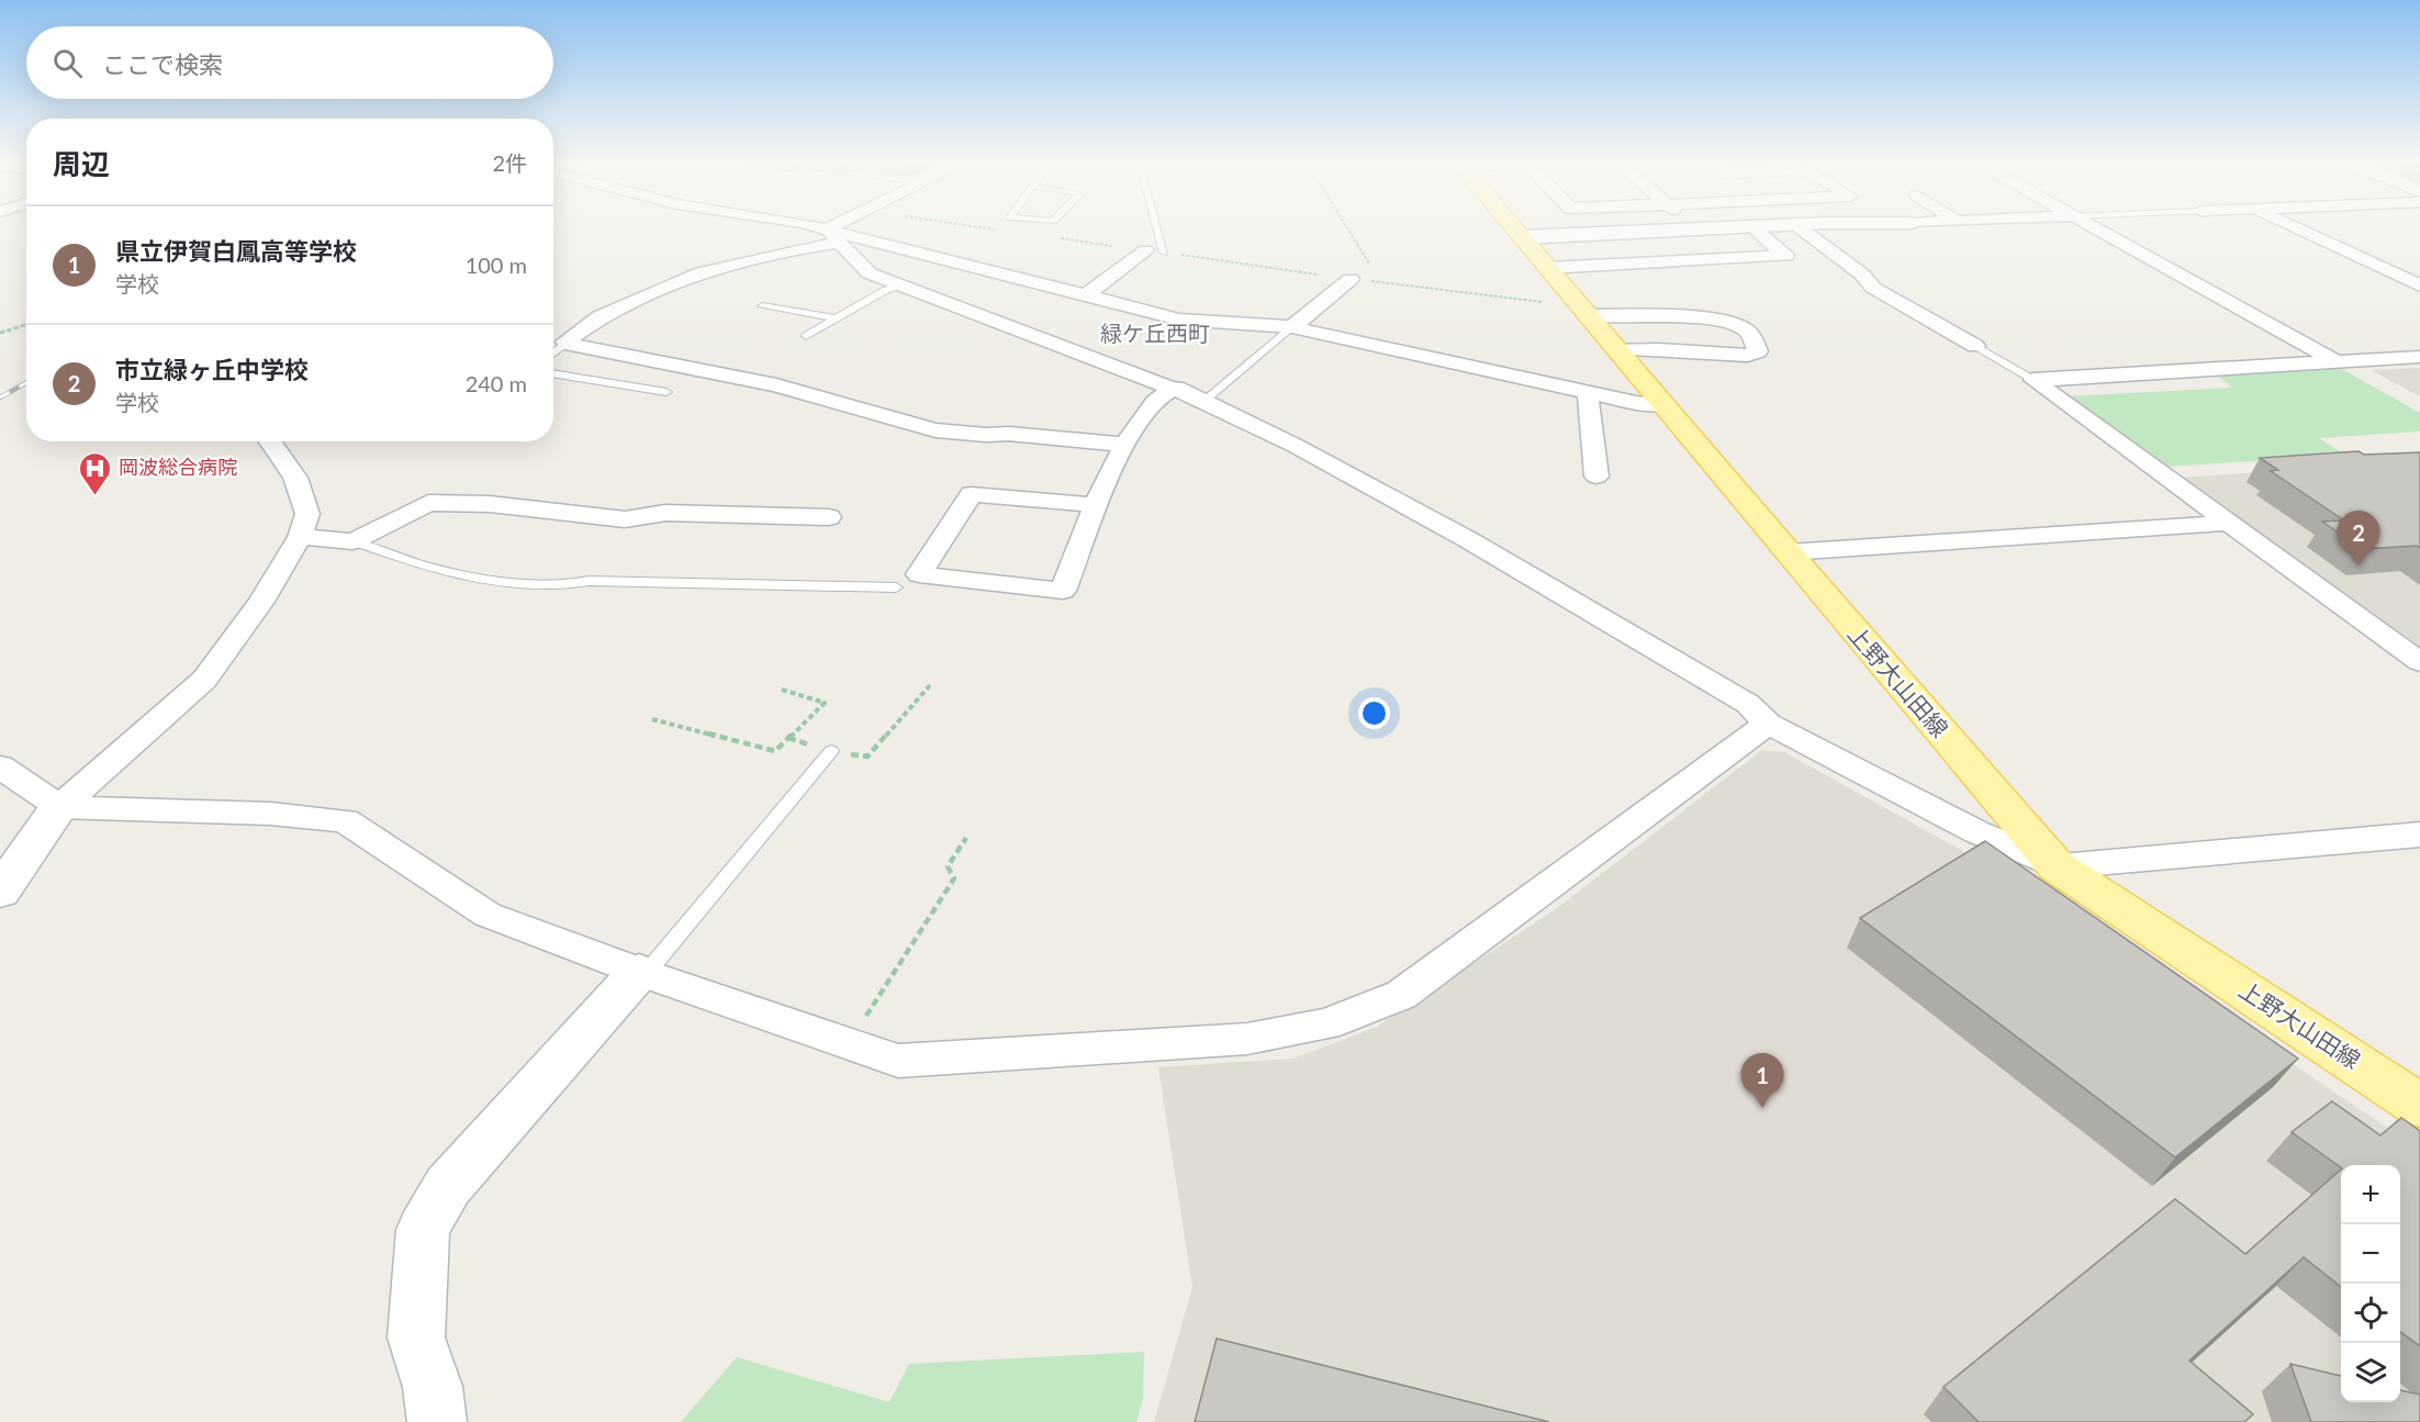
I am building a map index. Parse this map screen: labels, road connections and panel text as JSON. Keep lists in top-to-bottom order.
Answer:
{
  "streets": {
    "main road": ["上野大山田線"]
  },
  "districts": ["緑ケ丘西町"],
  "places": {
    "hospital": ["岡波総合病院"]
  },
  "page": {
    "search": "ここで検索",
    "heading": ["周辺", "2件"],
    "list": [
      {
        "mark": "1",
        "name": "県立伊賀白鳳高等学校",
        "note": "学校",
        "value": "100 m"
      },
      {
        "mark": "2",
        "name": "市立緑ヶ丘中学校",
        "note": "学校",
        "value": "240 m"
      }
    ],
    "pins": ["2", "1"],
    "map_buttons": ["+", "−"]
  }
}
